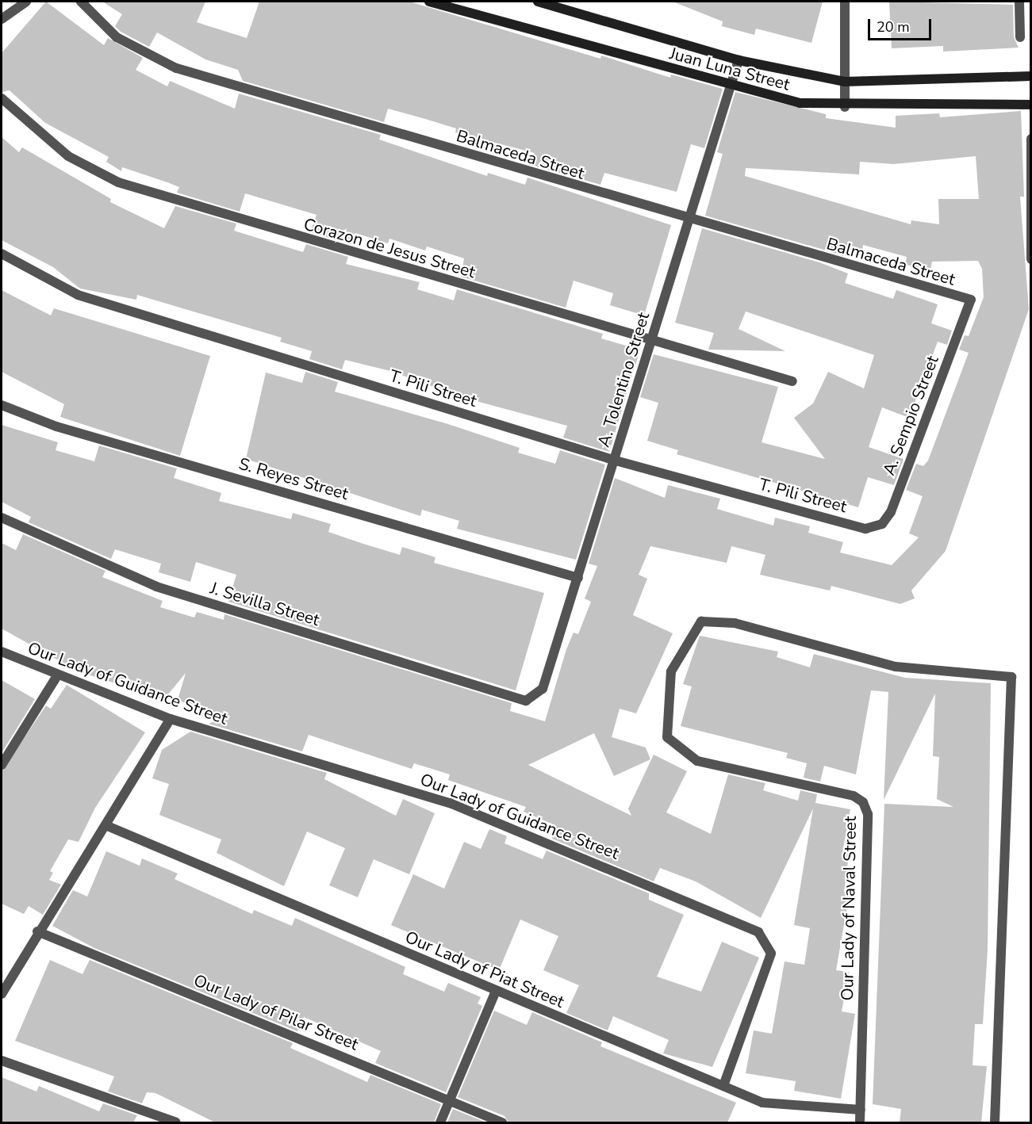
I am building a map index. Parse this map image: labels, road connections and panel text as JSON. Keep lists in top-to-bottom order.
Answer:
{
  "streets": {
    "street": [
      "Juan Luna Street",
      "Balmaceda Street",
      "Corazon de Jesus Street",
      "A. Tolentino Street",
      "T. Pili Street",
      "A. Sempio Street",
      "S. Reyes Street",
      "J. Sevilla Street",
      "Our Lady of Guidance Street",
      "Our Lady of Naval Street",
      "Our Lady of Piat Street",
      "Our Lady of Pilar Street"
    ]
  },
  "crossings": [
    ["Juan Luna Street", "A. Tolentino Street"],
    ["Balmaceda Street", "A. Tolentino Street"],
    ["Balmaceda Street", "A. Sempio Street"],
    ["Corazon de Jesus Street", "A. Tolentino Street"],
    ["A. Tolentino Street", "T. Pili Street"],
    ["A. Tolentino Street", "S. Reyes Street"],
    ["A. Tolentino Street", "J. Sevilla Street"],
    ["T. Pili Street", "A. Sempio Street"],
    ["Our Lady of Guidance Street", "Our Lady of Piat Street"],
    ["Our Lady of Naval Street", "Our Lady of Piat Street"]
  ],
  "scale_bar": "20 m"
}
